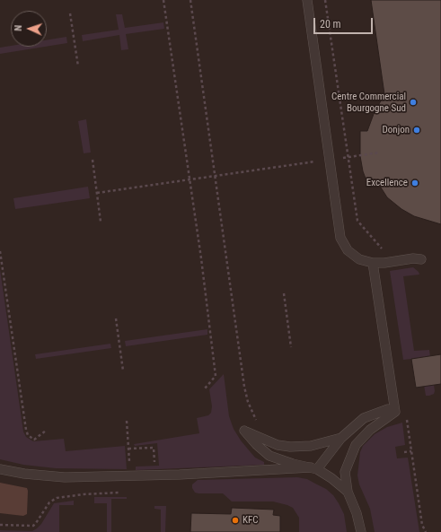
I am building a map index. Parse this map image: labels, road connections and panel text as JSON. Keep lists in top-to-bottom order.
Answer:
{
  "places": [
    "Centre Commercial Bourgogne Sud",
    "Donjon",
    "Excellence",
    "KFC"
  ],
  "scale_bar": "20 m",
  "north": "left"
}
